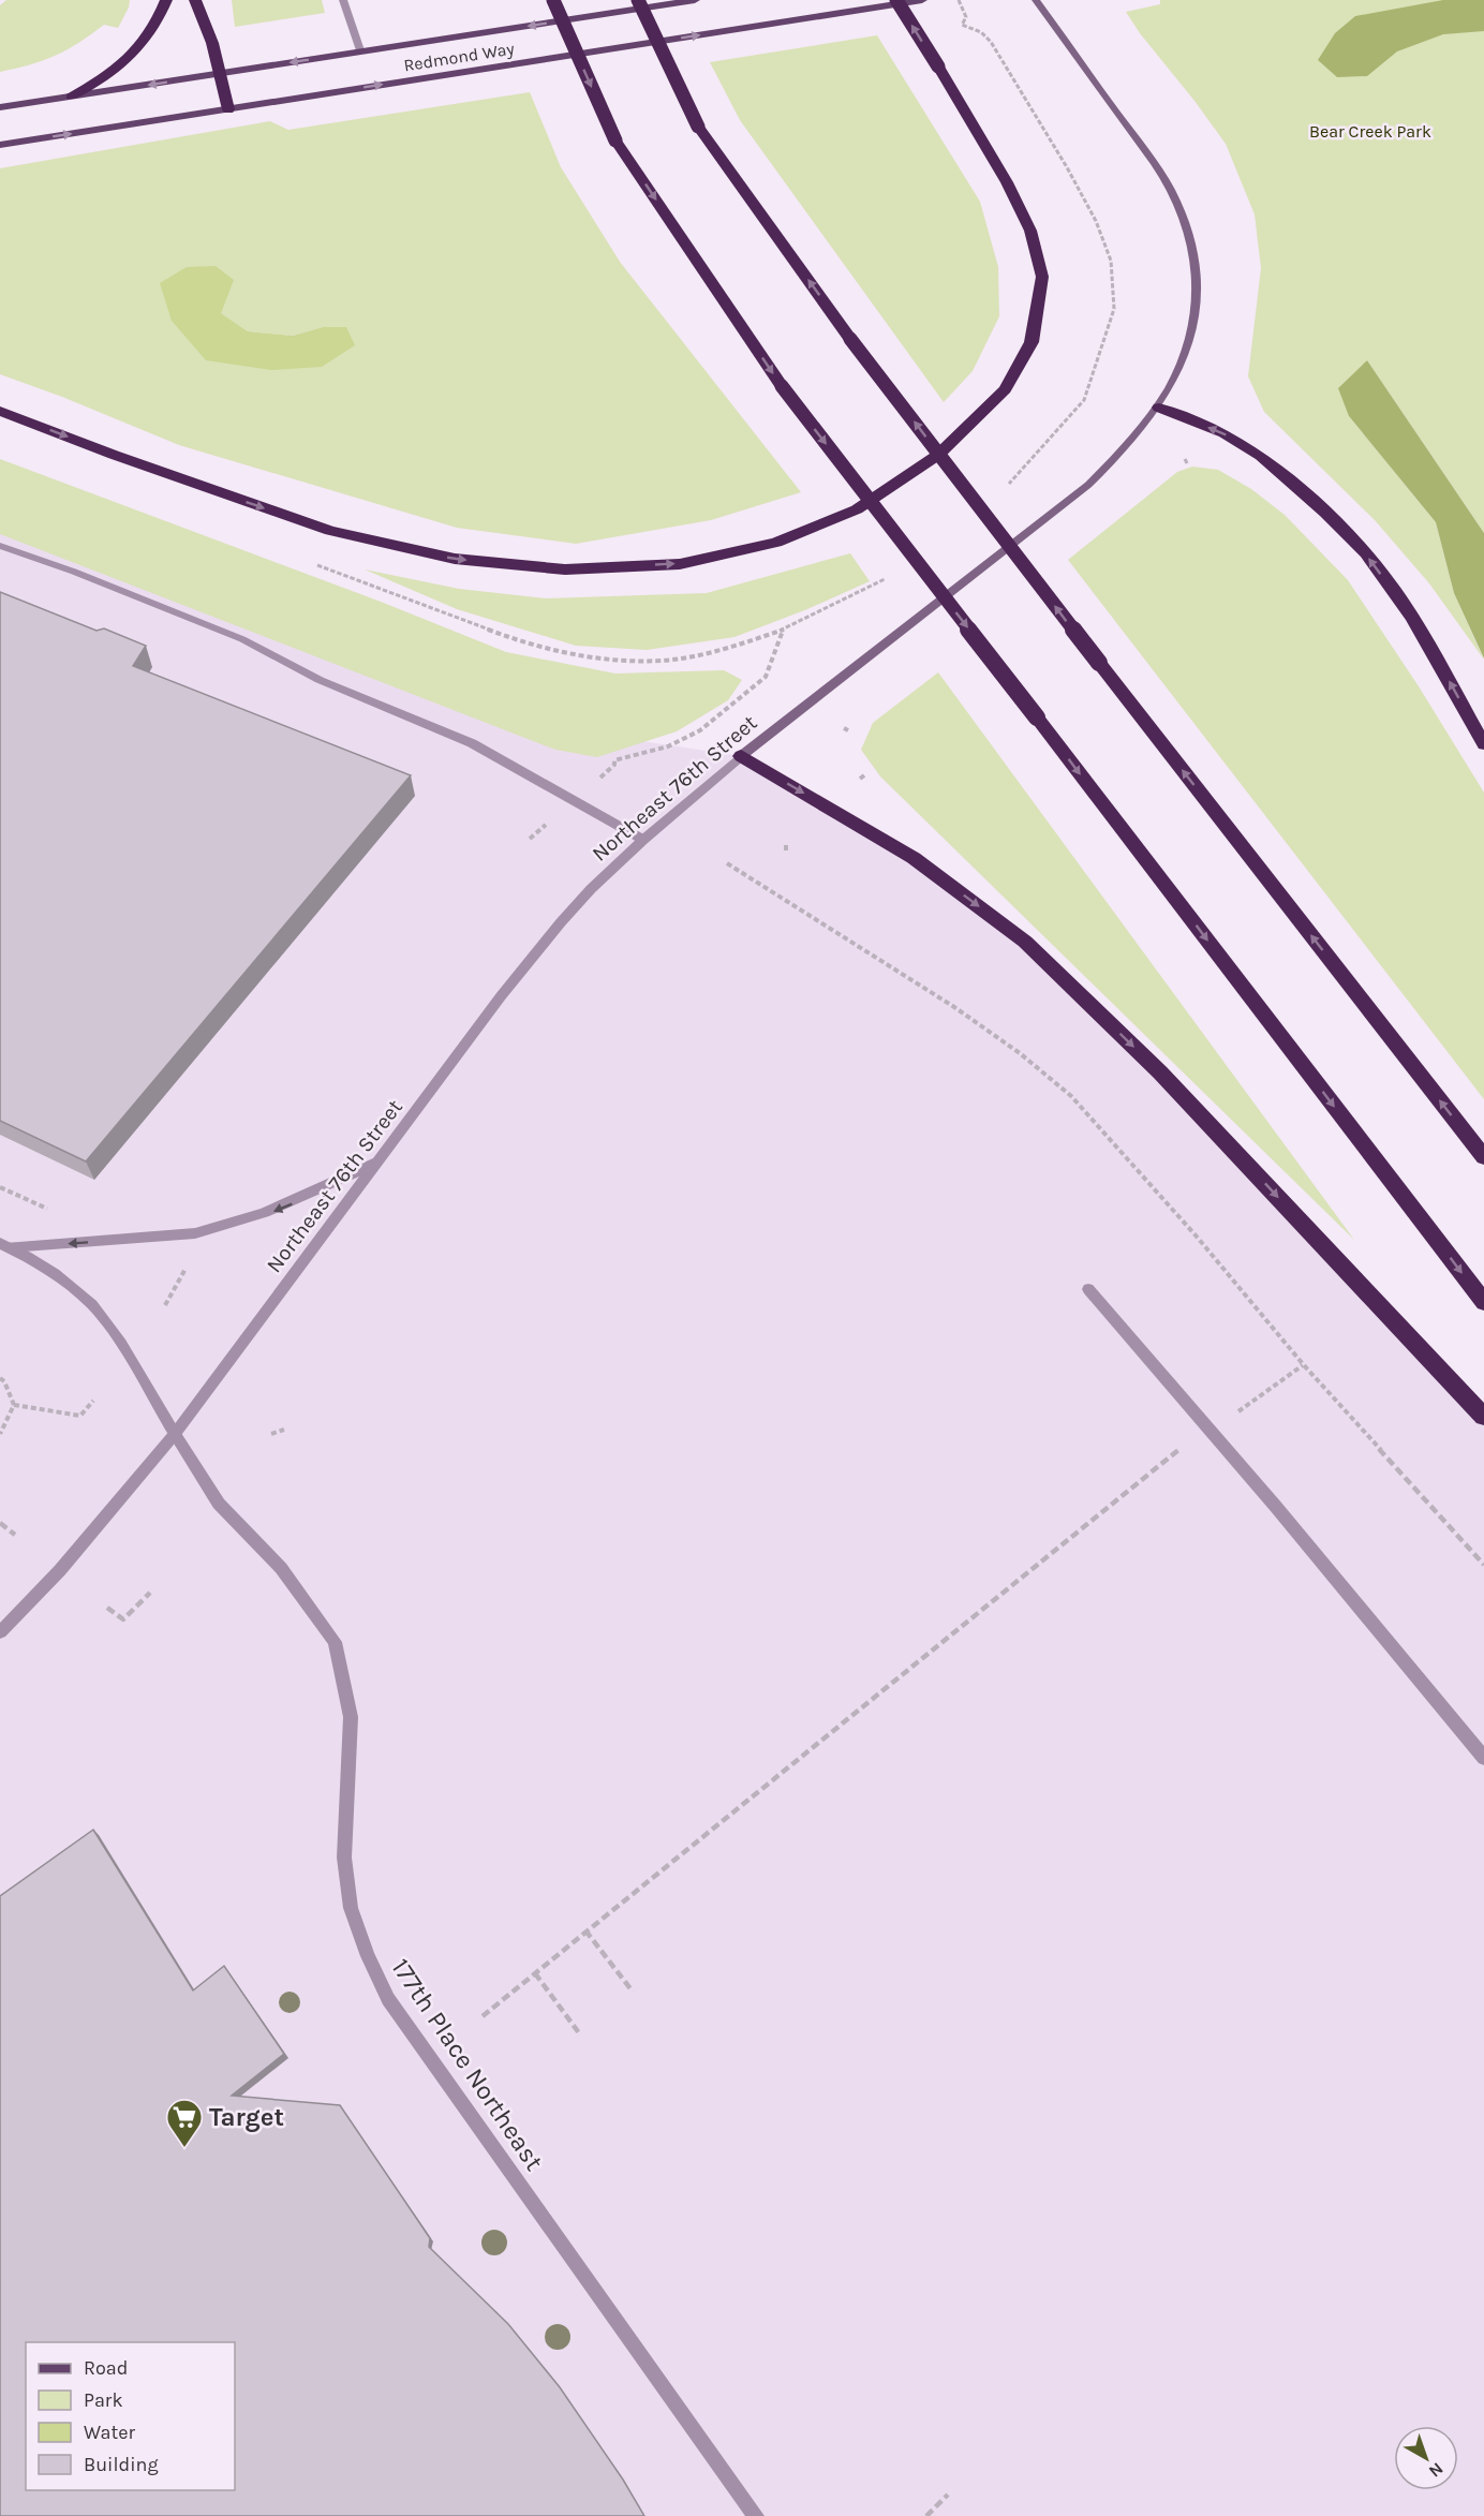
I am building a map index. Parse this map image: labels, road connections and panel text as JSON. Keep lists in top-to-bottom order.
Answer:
{
  "streets": {
    "main road": ["Redmond Way", "Northeast 76th Street"],
    "street": ["177th Place Northeast"]
  },
  "crossings": [
    ["Northeast 76th Street", "177th Place Northeast"]
  ],
  "parks": ["Bear Creek Park"],
  "places": {
    "supermarket": ["Target"]
  },
  "legend": [
    "Road",
    "Park",
    "Water",
    "Building"
  ],
  "north": "bottom right"
}
